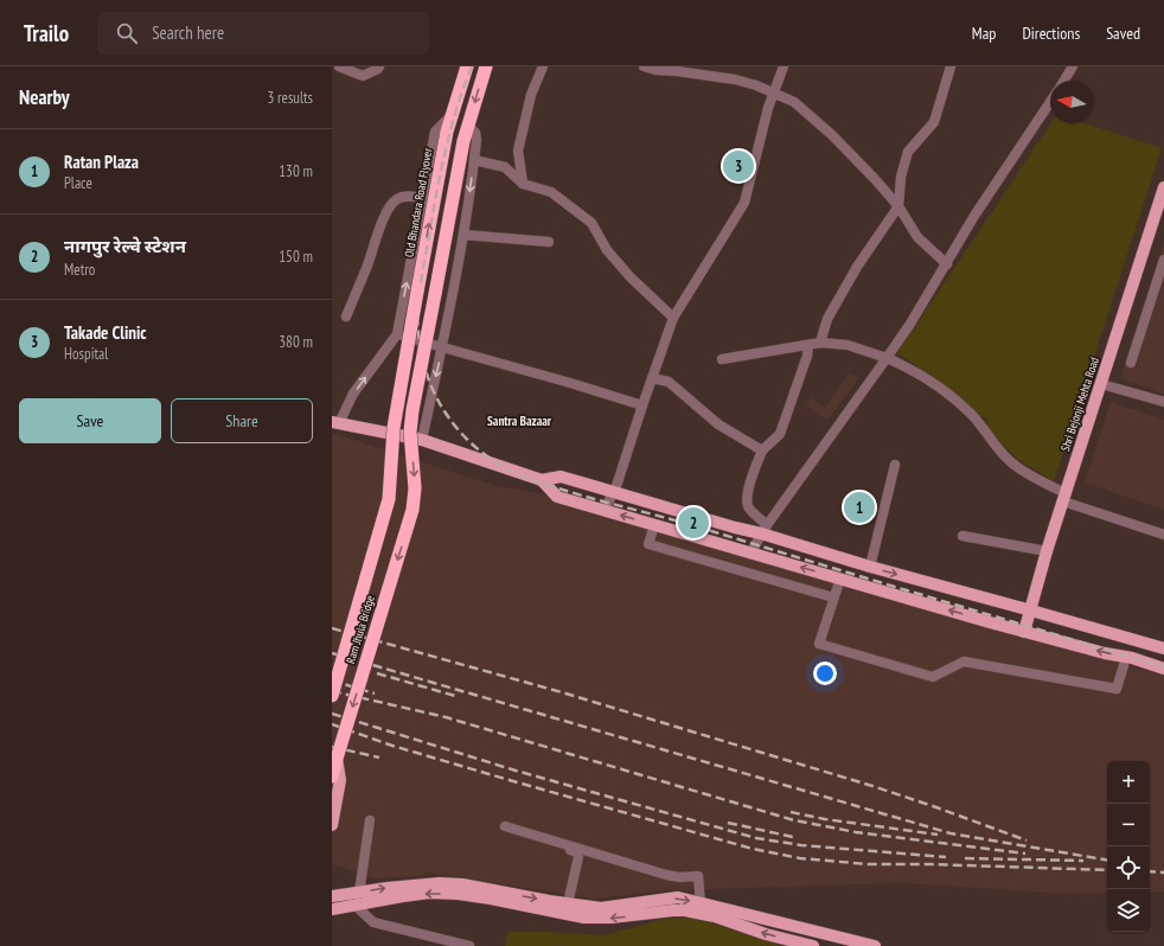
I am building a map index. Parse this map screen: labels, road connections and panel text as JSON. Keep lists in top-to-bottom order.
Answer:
{
  "streets": {
    "highway": ["Old Bhandara Road Flyover", "Ram Jhula Bridge"],
    "main road": ["Shri Bejonji Mehta Road"]
  },
  "crossings": [
    ["Old Bhandara Road Flyover", "Ram Jhula Bridge"]
  ],
  "one_way": ["Old Bhandara Road Flyover"],
  "districts": ["Santra Bazaar"],
  "north": "left",
  "page": {
    "header": "Trailo",
    "search": "Search here",
    "nav": ["Map", "Directions", "Saved"],
    "heading": ["Nearby", "3 results"],
    "list": [
      {
        "mark": "1",
        "name": "Ratan Plaza",
        "note": "Place",
        "value": "130 m"
      },
      {
        "mark": "2",
        "name": "नागपुर रेल्वे स्टेशन",
        "note": "Metro",
        "value": "150 m"
      },
      {
        "mark": "3",
        "name": "Takade Clinic",
        "note": "Hospital",
        "value": "380 m"
      }
    ],
    "pins": ["3", "1", "2"],
    "buttons": ["Save", "Share"],
    "map_buttons": ["+", "−"]
  }
}
